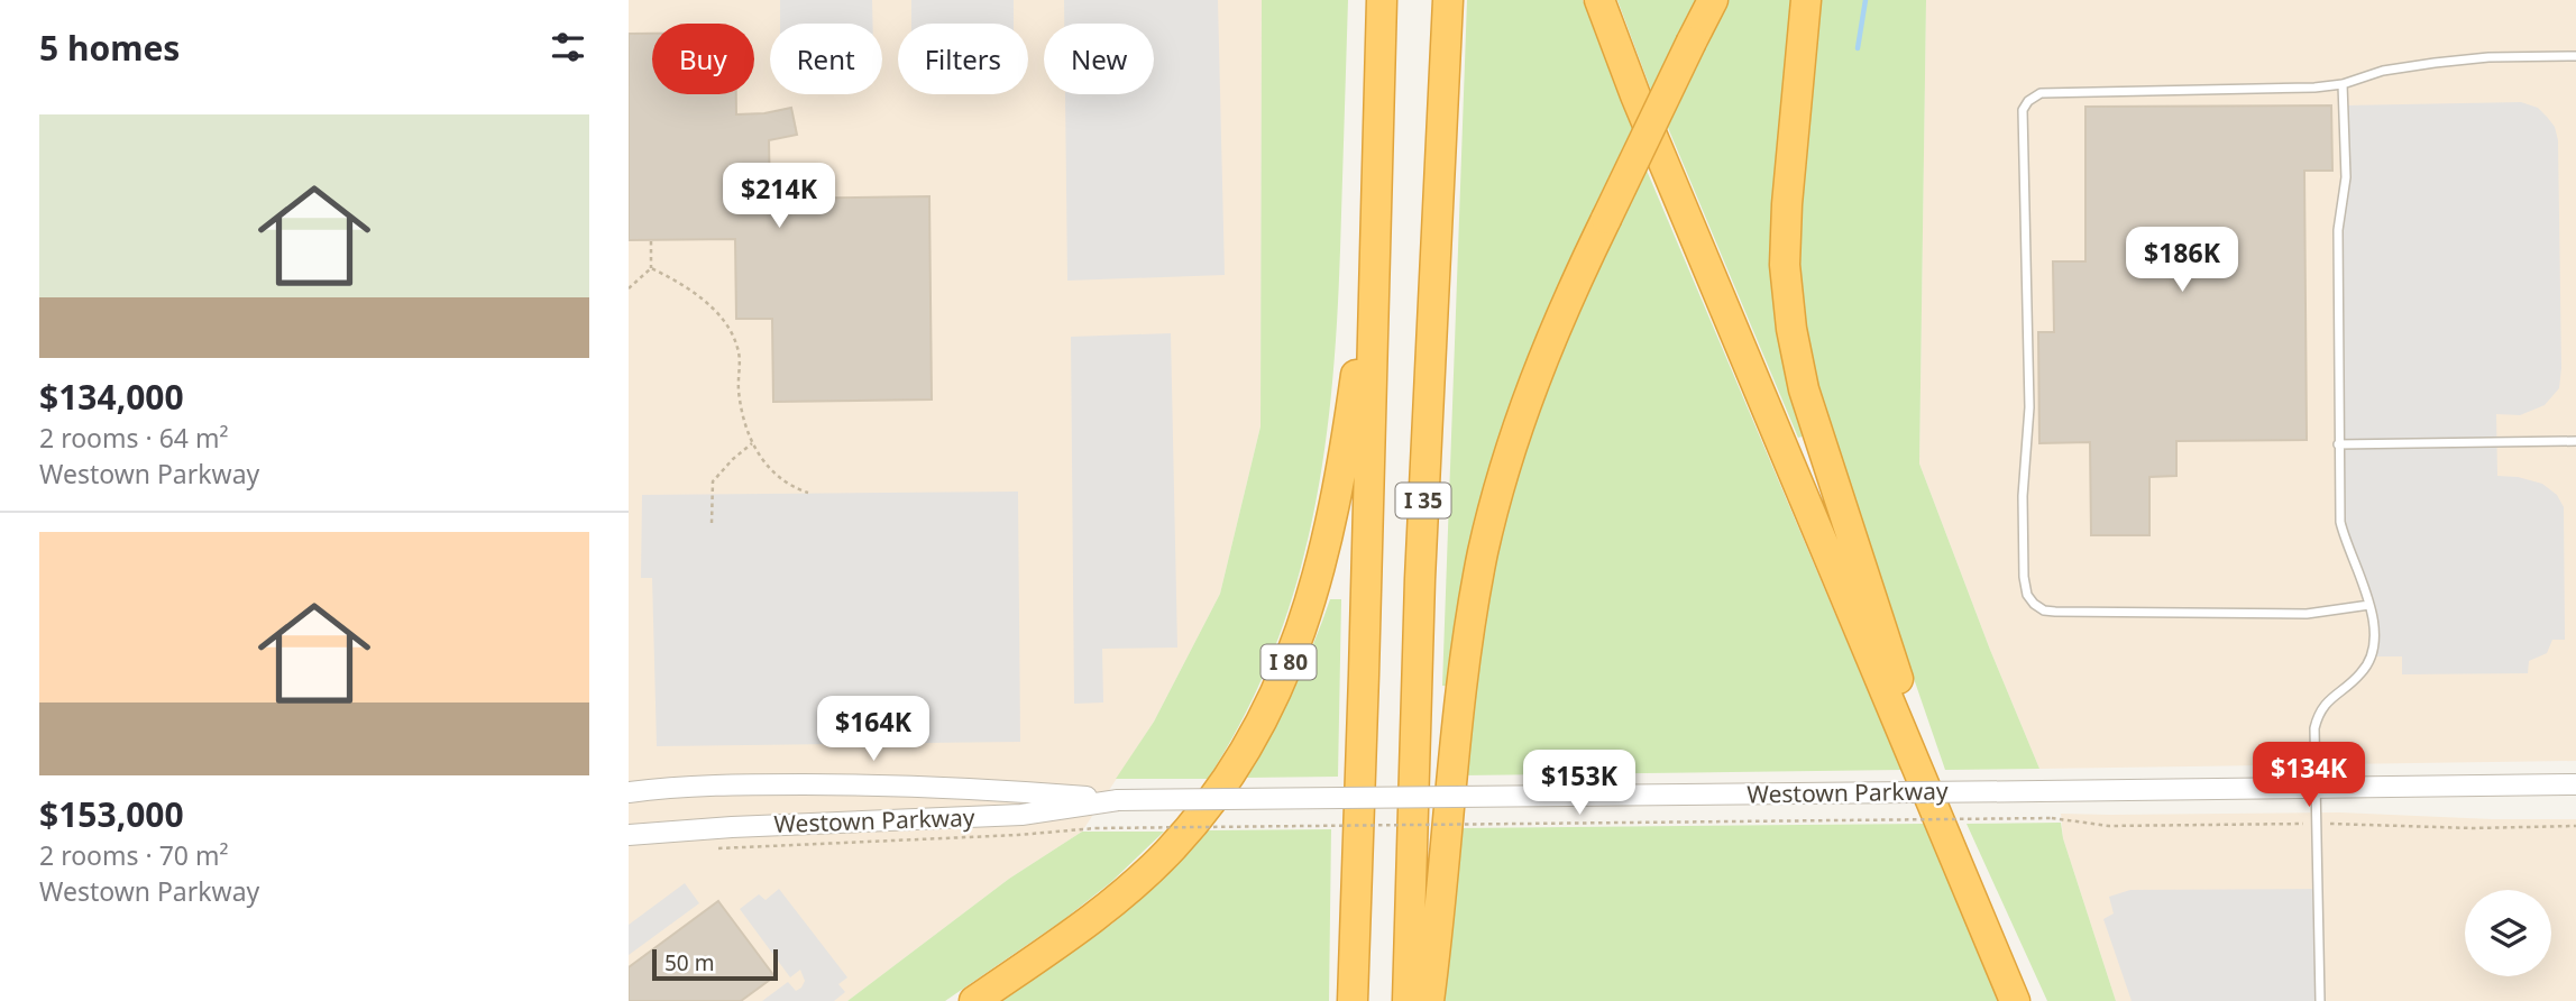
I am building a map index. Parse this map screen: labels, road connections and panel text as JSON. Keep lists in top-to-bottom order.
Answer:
{
  "streets": {
    "highway": ["I 35", "I 80"],
    "street": ["Westown Parkway"]
  },
  "crossings": [
    ["I 35", "I 80"]
  ],
  "scale_bar": "50 m",
  "page": {
    "heading": "5 homes",
    "chip": [
      "Buy",
      "Rent",
      "Filters",
      "New"
    ],
    "list": [
      {
        "name": "$134,000",
        "note": "2 rooms · 64 m² · Westown Parkway"
      },
      {
        "name": "$153,000",
        "note": "2 rooms · 70 m² · Westown Parkway"
      }
    ],
    "price": [
      "$214K",
      "$186K",
      "$164K",
      "$134K",
      "$153K"
    ],
    "scale": "50 m"
  }
}
